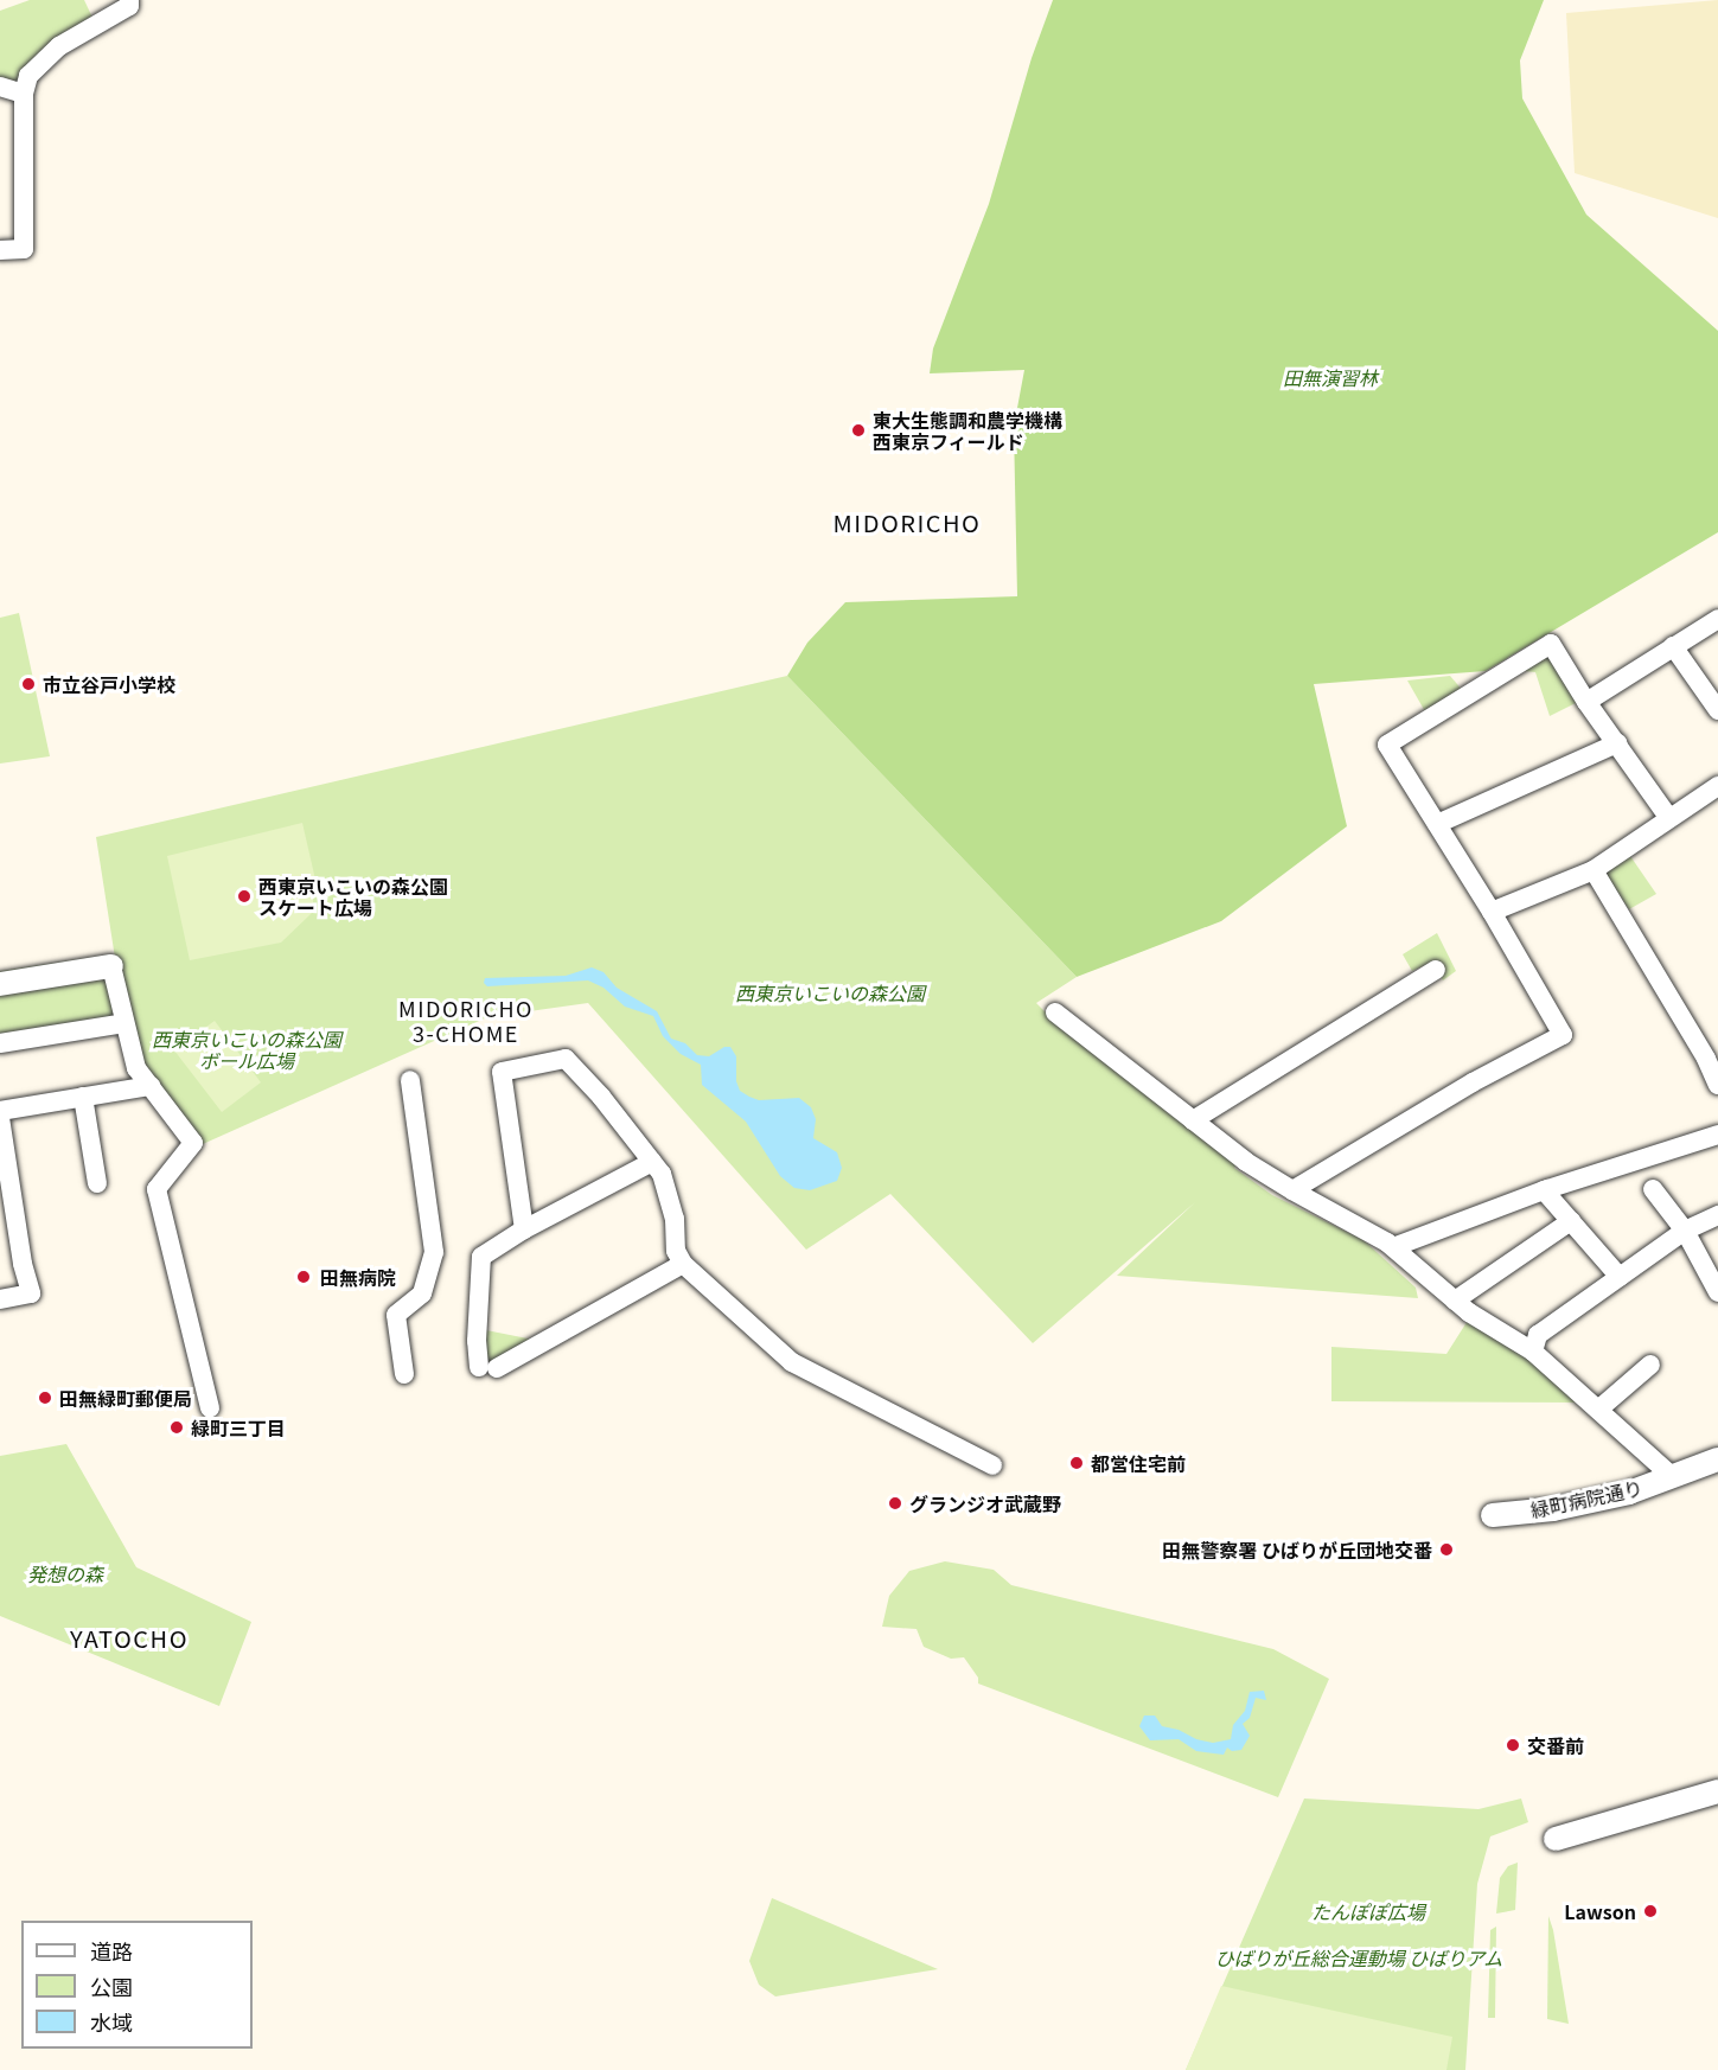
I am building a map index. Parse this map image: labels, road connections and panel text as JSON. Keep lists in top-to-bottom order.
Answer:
{
  "streets": {
    "street": ["緑町病院通り"]
  },
  "districts": ["MIDORICHO", "MIDORICHO 3-CHOME", "YATOCHO"],
  "parks": [
    "田無演習林",
    "西東京いこいの森公園",
    "西東京いこいの森公園 ボール広場",
    "発想の森",
    "たんぽぽ広場",
    "ひばりが丘総合運動場 ひばりアム"
  ],
  "places": [
    "東大生態調和農学機構 西東京フィールド",
    "市立谷戸小学校",
    "西東京いこいの森公園 スケート広場",
    "田無病院",
    "田無緑町郵便局",
    "緑町三丁目",
    "都営住宅前",
    "グランジオ武蔵野",
    "田無警察署 ひばりが丘団地交番",
    "交番前",
    "Lawson"
  ],
  "legend": ["道路", "公園", "水域"]
}
